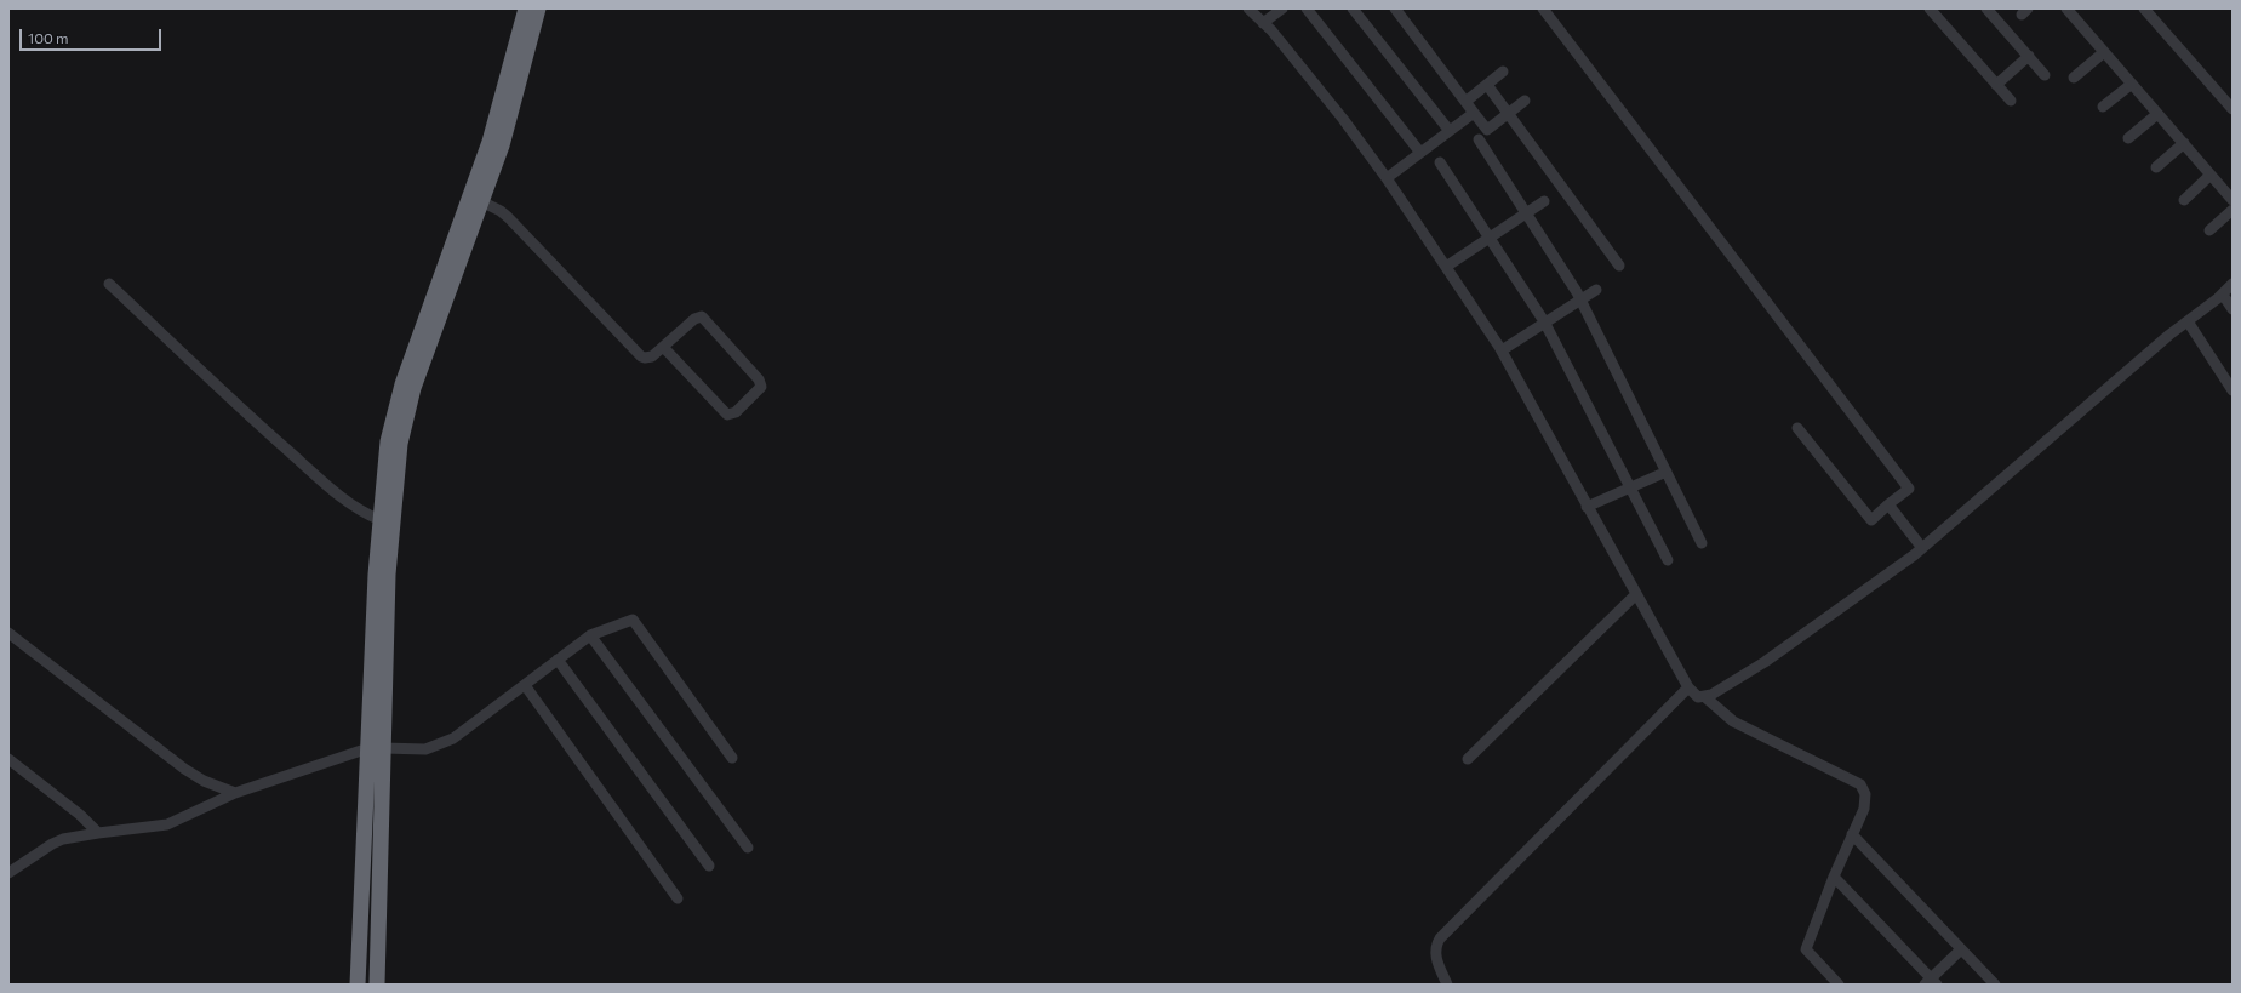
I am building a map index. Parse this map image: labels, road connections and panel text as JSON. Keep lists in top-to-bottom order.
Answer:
{
  "scale_bar": "100 m"
}
